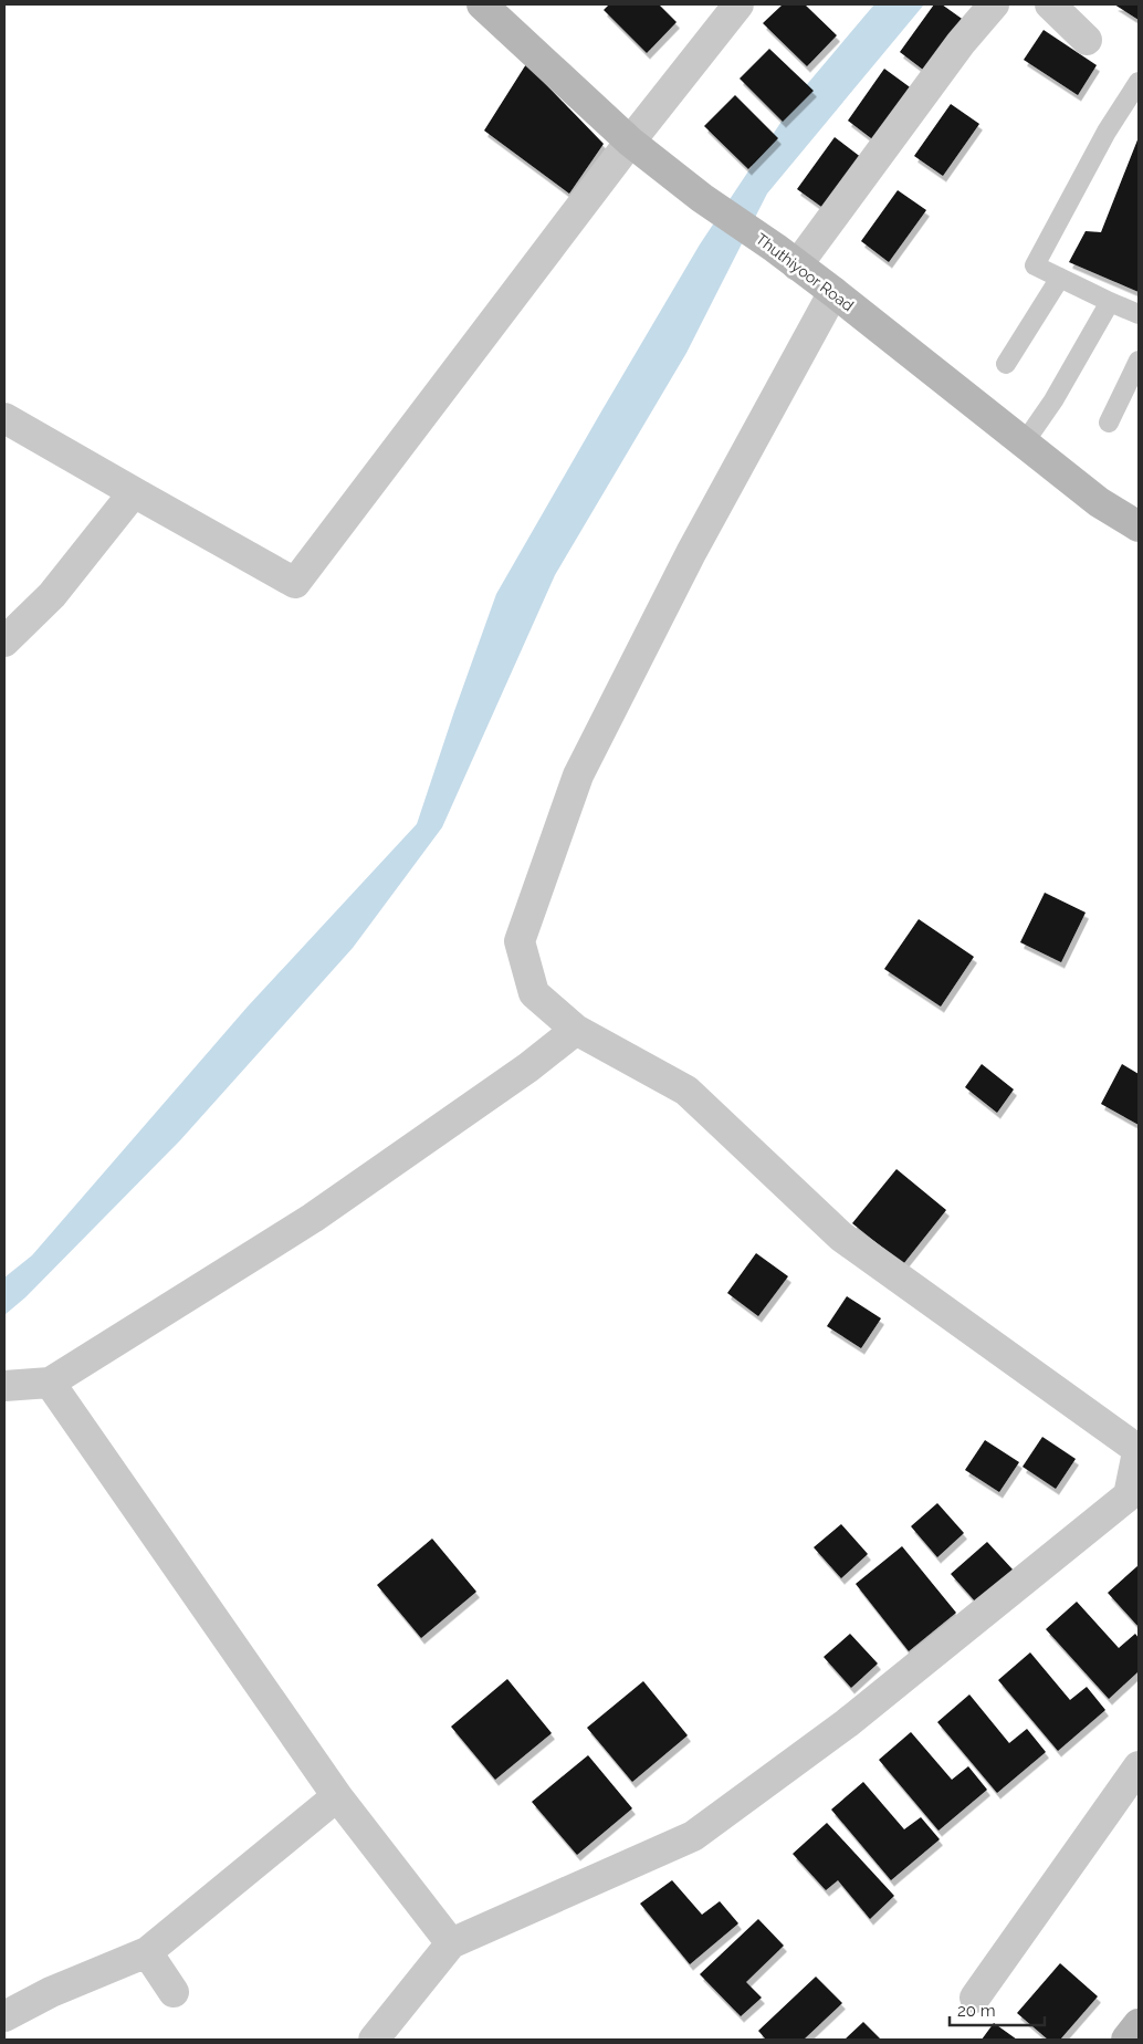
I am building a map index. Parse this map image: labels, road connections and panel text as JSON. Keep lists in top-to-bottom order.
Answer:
{
  "streets": {
    "main road": ["Thuthiyoor Road"]
  },
  "scale_bar": "20 m"
}
